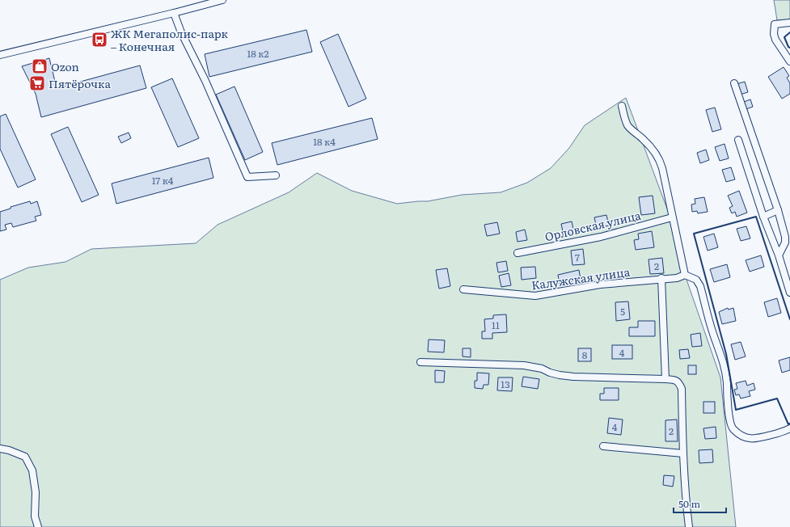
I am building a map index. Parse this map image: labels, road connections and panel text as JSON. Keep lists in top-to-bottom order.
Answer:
{
  "streets": {
    "street": ["Орловская улица", "Калужская улица"]
  },
  "places": {
    "bus stop": ["ЖК Мегаполис-парк – Конечная"],
    "shop": ["Ozon"],
    "supermarket": ["Пятёрочка"]
  },
  "house_numbers": [
    "18 к2",
    "18 к4",
    "17 к4",
    "7",
    "2",
    "5",
    "11",
    "4",
    "8",
    "13",
    "4",
    "2"
  ],
  "scale_bar": "50 m"
}
